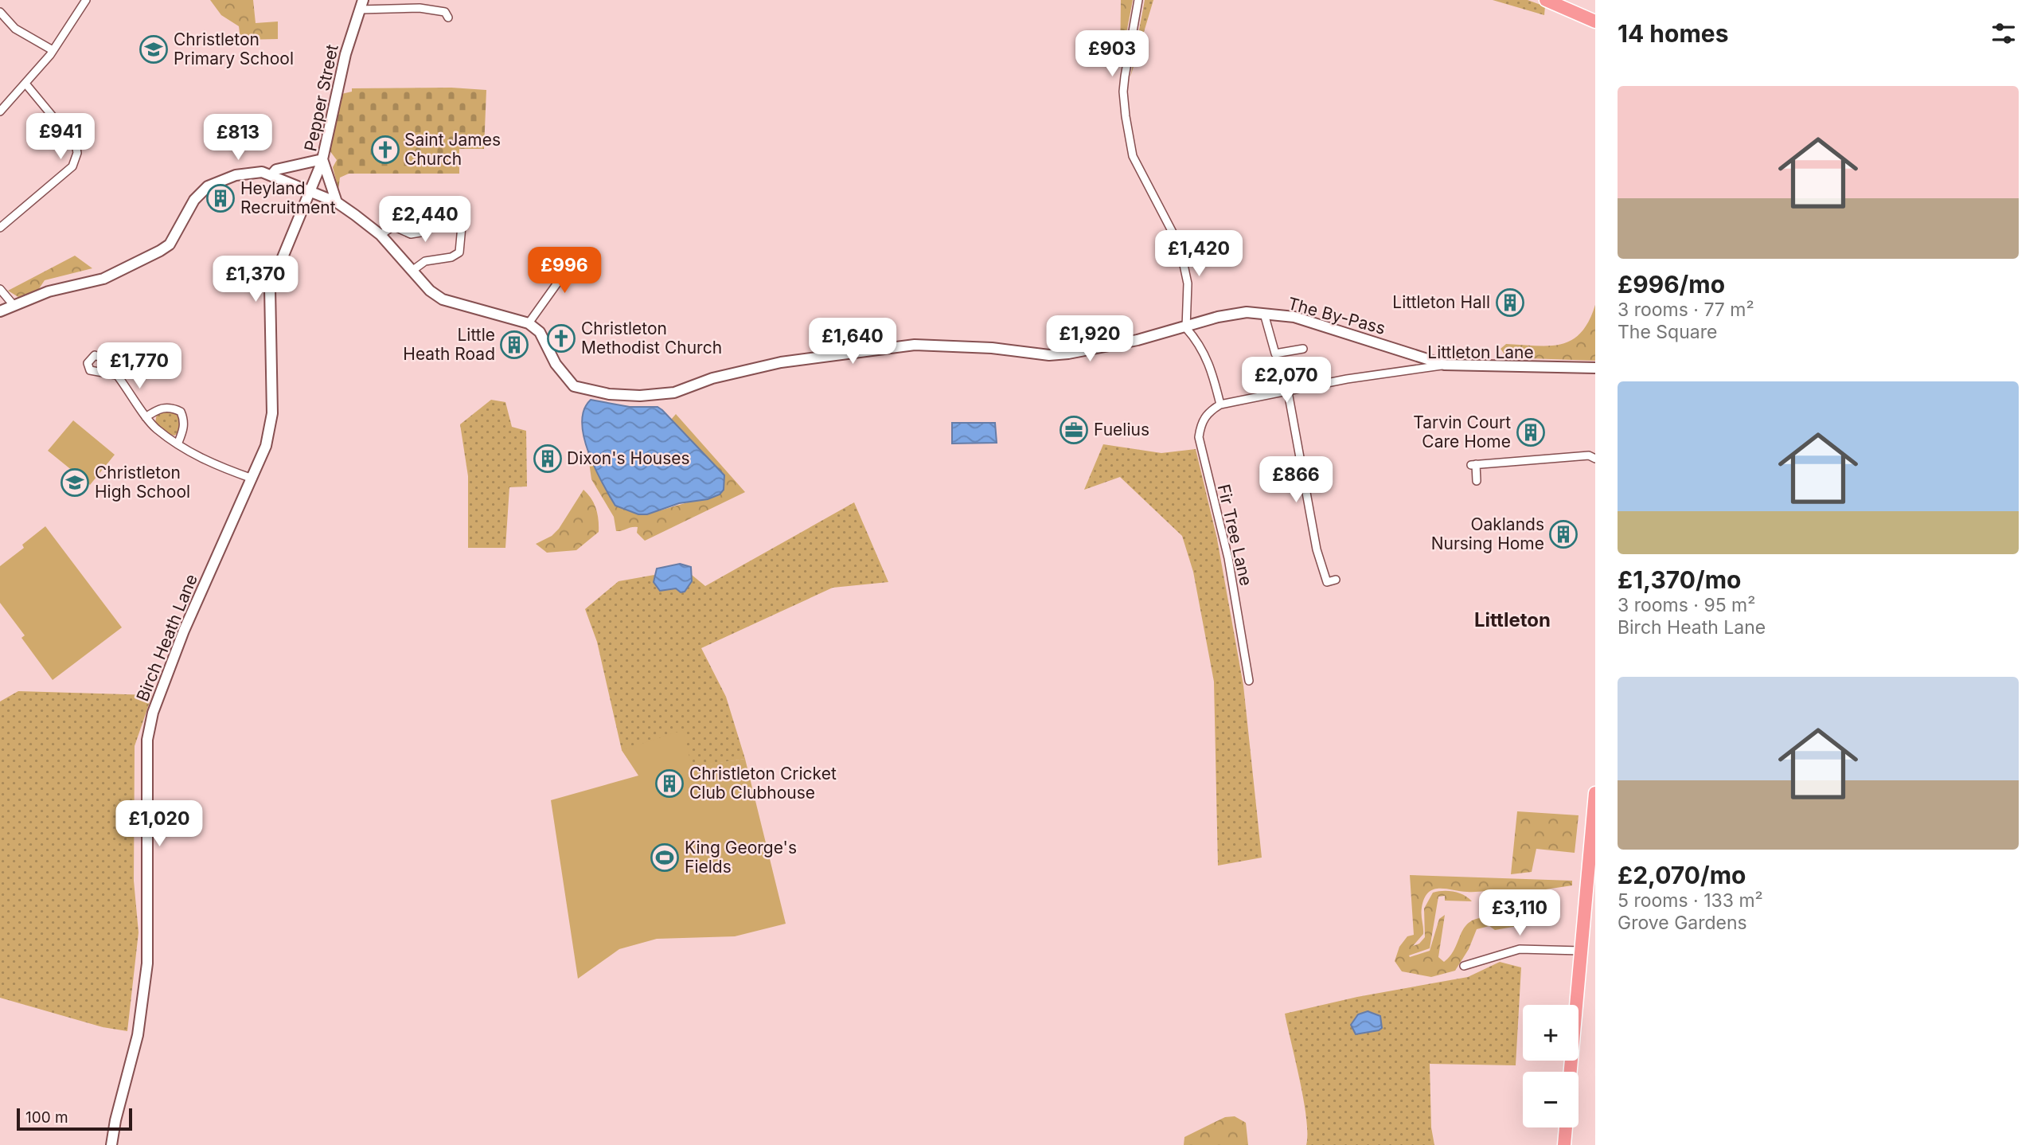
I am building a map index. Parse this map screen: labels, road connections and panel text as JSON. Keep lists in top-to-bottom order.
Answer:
{
  "streets": {
    "street": [
      "Pepper Street",
      "The By-Pass",
      "Littleton Lane",
      "Fir Tree Lane",
      "Birch Heath Lane"
    ]
  },
  "crossings": [
    ["Pepper Street", "Birch Heath Lane"],
    ["The By-Pass", "Littleton Lane"],
    ["Littleton Lane", "Fir Tree Lane"]
  ],
  "districts": ["Littleton"],
  "places": {
    "school or university": ["Christleton Primary School", "Christleton High School"],
    "church": ["Saint James Church", "Christleton Methodist Church"],
    "building": [
      "Heyland Recruitment",
      "Littleton Hall",
      "Little Heath Road",
      "Tarvin Court Care Home",
      "Dixon's Houses",
      "Oaklands Nursing Home",
      "Christleton Cricket Club Clubhouse"
    ],
    "office": ["Fuelius"],
    "sports": ["King George's Fields"]
  },
  "scale_bar": "100 m",
  "page": {
    "heading": "14 homes",
    "price": [
      "£903",
      "£941",
      "£813",
      "£2,440",
      "£1,420",
      "£996",
      "£1,370",
      "£1,920",
      "£1,640",
      "£1,770",
      "£2,070",
      "£866",
      "£1,020",
      "£3,110"
    ],
    "list": [
      {
        "name": "£996/mo",
        "note": "3 rooms · 77 m² · The Square"
      },
      {
        "name": "£1,370/mo",
        "note": "3 rooms · 95 m² · Birch Heath Lane"
      },
      {
        "name": "£2,070/mo",
        "note": "5 rooms · 133 m² · Grove Gardens"
      }
    ],
    "map_buttons": ["+", "−"],
    "scale": "100 m"
  }
}
